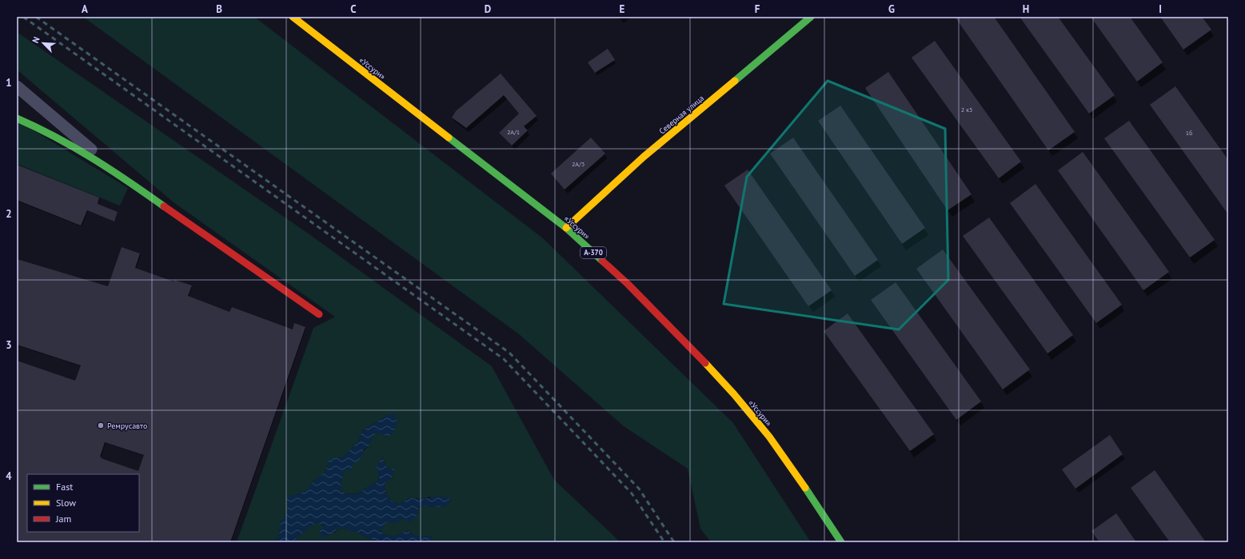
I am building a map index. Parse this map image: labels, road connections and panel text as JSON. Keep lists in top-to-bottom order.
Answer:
{
  "streets": {
    "main road": ["«Уссури»", "Северная улица", "А-370"]
  },
  "crossings": [
    ["«Уссури»", "Северная улица"]
  ],
  "places": ["Ремрусавто"],
  "house_numbers": [
    "2 к5",
    "2А/1",
    "16",
    "2А/3"
  ],
  "legend": ["Fast", "Slow", "Jam"],
  "north": "top left",
  "grid": {
    "columns": [
      "A",
      "B",
      "C",
      "D",
      "E",
      "F",
      "G",
      "H",
      "I"
    ],
    "rows": [
      "1",
      "2",
      "3",
      "4"
    ]
  }
}
